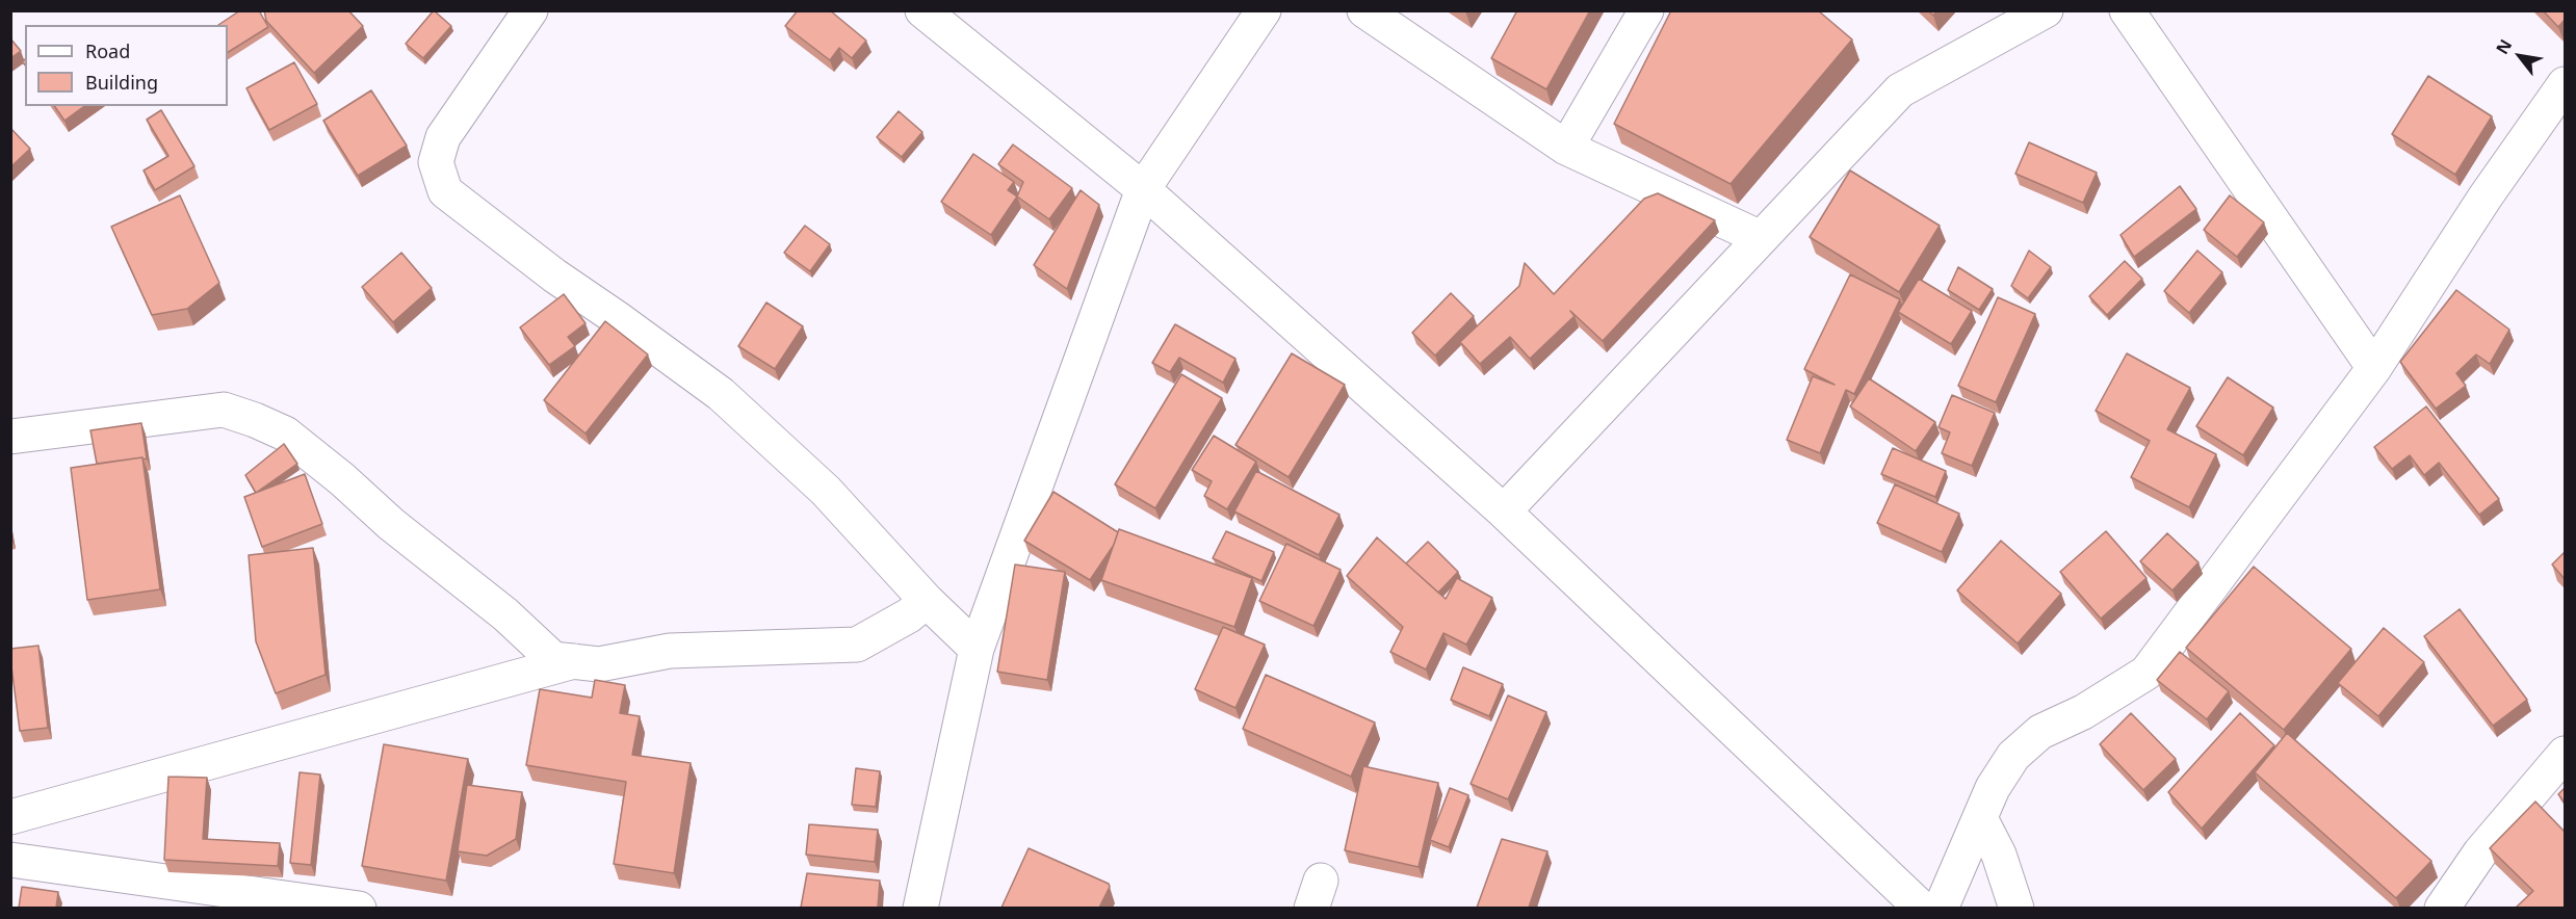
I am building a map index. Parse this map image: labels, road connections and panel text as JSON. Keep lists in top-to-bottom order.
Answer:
{
  "legend": ["Road", "Building"],
  "north": "top left"
}
